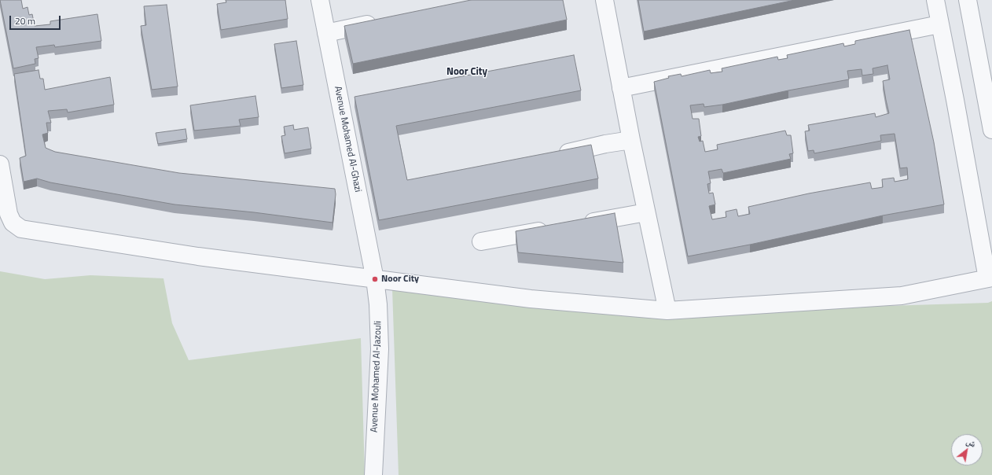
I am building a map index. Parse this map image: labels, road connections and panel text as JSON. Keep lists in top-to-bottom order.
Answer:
{
  "streets": {
    "street": ["Avenue Mohamed Al-Ghazi", "Avenue Mohamed Al-Jazouli"]
  },
  "crossings": [
    ["Avenue Mohamed Al-Ghazi", "Avenue Mohamed Al-Jazouli"]
  ],
  "districts": ["Noor City"],
  "places": ["Noor City"],
  "scale_bar": "20 m",
  "north": "top right"
}
